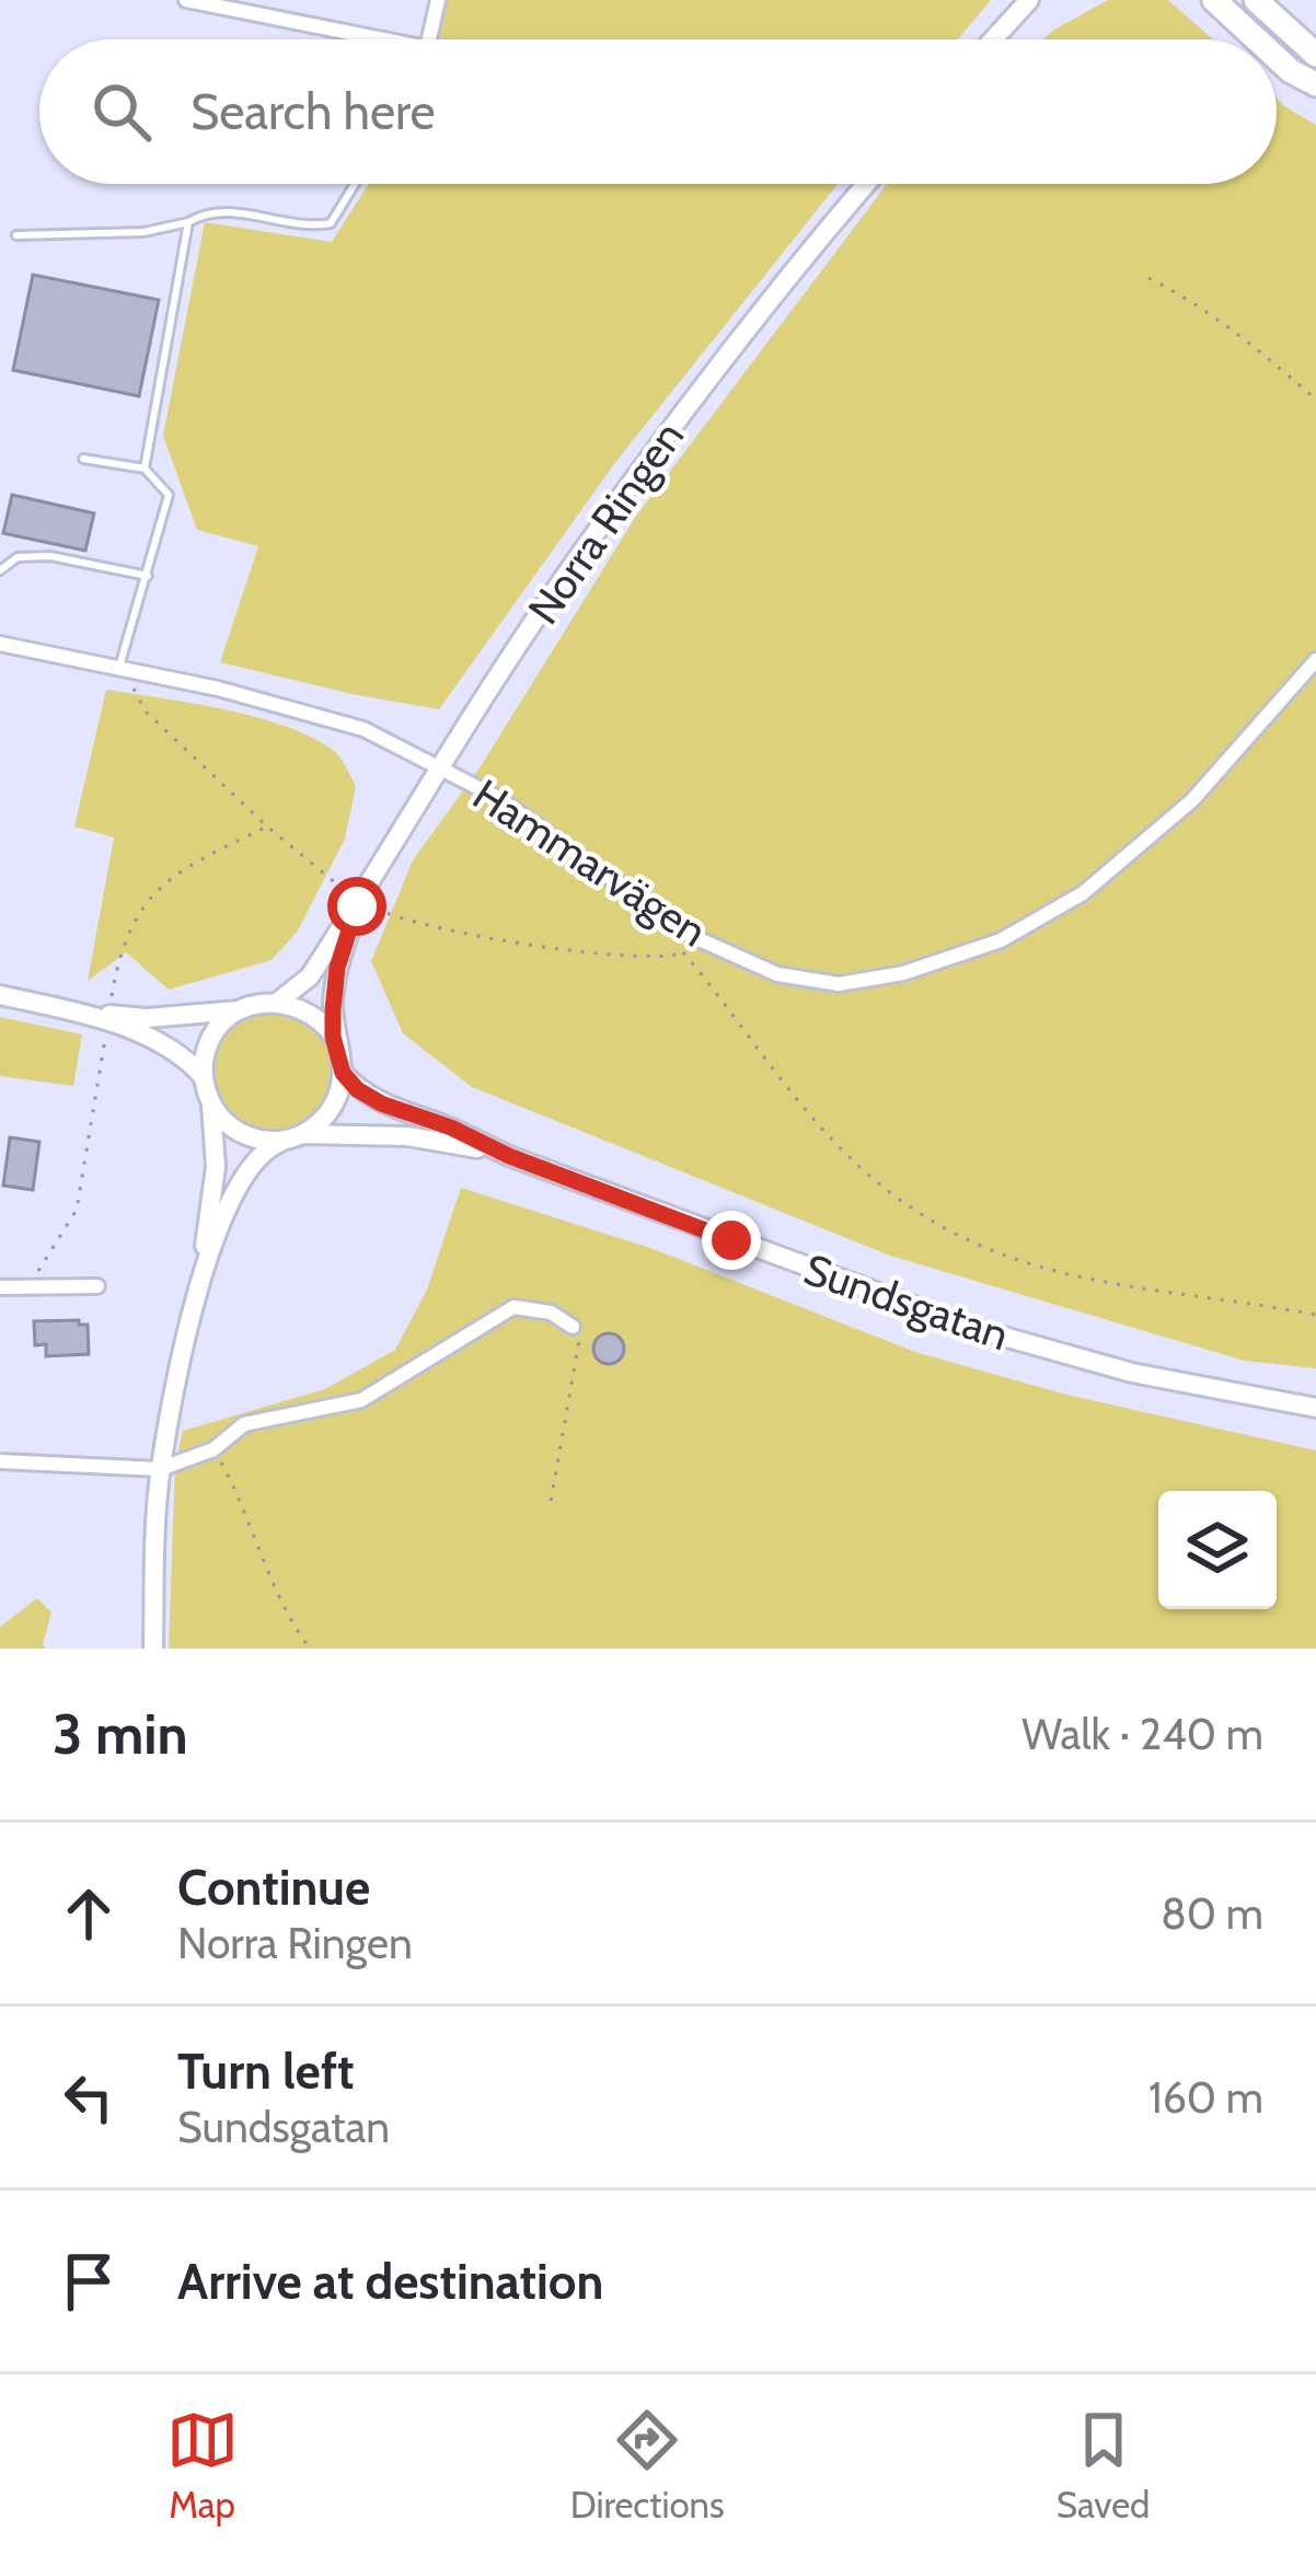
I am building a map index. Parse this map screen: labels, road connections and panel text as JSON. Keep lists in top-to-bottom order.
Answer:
{
  "streets": {
    "main road": ["Norra Ringen", "Sundsgatan"],
    "street": ["Hammarvägen"]
  },
  "crossings": [
    ["Norra Ringen", "Hammarvägen"],
    ["Norra Ringen", "Sundsgatan"]
  ],
  "page": {
    "search": "Search here",
    "heading": ["3 min", "Walk · 240 m"],
    "list": [
      ["Continue", "Norra Ringen", "80 m"],
      ["Turn left", "Sundsgatan", "160 m"],
      "Arrive at destination"
    ],
    "nav": ["Map", "Directions", "Saved"]
  }
}
